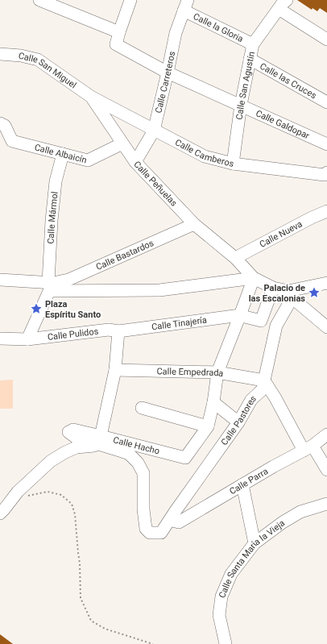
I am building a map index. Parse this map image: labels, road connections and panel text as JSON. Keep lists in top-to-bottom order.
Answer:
{
  "streets": {
    "street": [
      "Calle la Gloria",
      "Calle San Miguel",
      "Calle las Cruces",
      "Calle Carreteros",
      "Calle San Agustín",
      "Calle Galdopar",
      "Calle Camberos",
      "Calle Albaicín",
      "Calle Peñuelas",
      "Calle Mármol",
      "Calle Nueva",
      "Calle Bastardos",
      "Calle Tinajería",
      "Calle Pulidos",
      "Calle Empedrada",
      "Calle Pastores",
      "Calle Hacho",
      "Calle Parra",
      "Calle Santa María la Vieja"
    ]
  },
  "crossings": [
    ["Calle la Gloria", "Calle Carreteros"],
    ["Calle la Gloria", "Calle San Agustín"],
    ["Calle San Miguel", "Calle Camberos"],
    ["Calle San Miguel", "Calle Peñuelas"],
    ["Calle las Cruces", "Calle San Agustín"],
    ["Calle Carreteros", "Calle Galdopar"],
    ["Calle Carreteros", "Calle Camberos"],
    ["Calle Carreteros", "Calle Peñuelas"],
    ["Calle San Agustín", "Calle Galdopar"],
    ["Calle San Agustín", "Calle Camberos"],
    ["Calle Camberos", "Calle Peñuelas"],
    ["Calle Albaicín", "Calle Peñuelas"],
    ["Calle Albaicín", "Calle Mármol"],
    ["Calle Peñuelas", "Calle Nueva"],
    ["Calle Peñuelas", "Calle Bastardos"],
    ["Calle Peñuelas", "Calle Hacho"],
    ["Calle Mármol", "Calle Bastardos"],
    ["Calle Tinajería", "Calle Pulidos"],
    ["Calle Tinajería", "Calle Hacho"],
    ["Calle Empedrada", "Calle Pastores"],
    ["Calle Empedrada", "Calle Hacho"],
    ["Calle Pastores", "Calle Hacho"],
    ["Calle Pastores", "Calle Parra"]
  ],
  "places": {
    "place": ["Palacio de las Escalonias", "Plaza Espíritu Santo"]
  }
}
